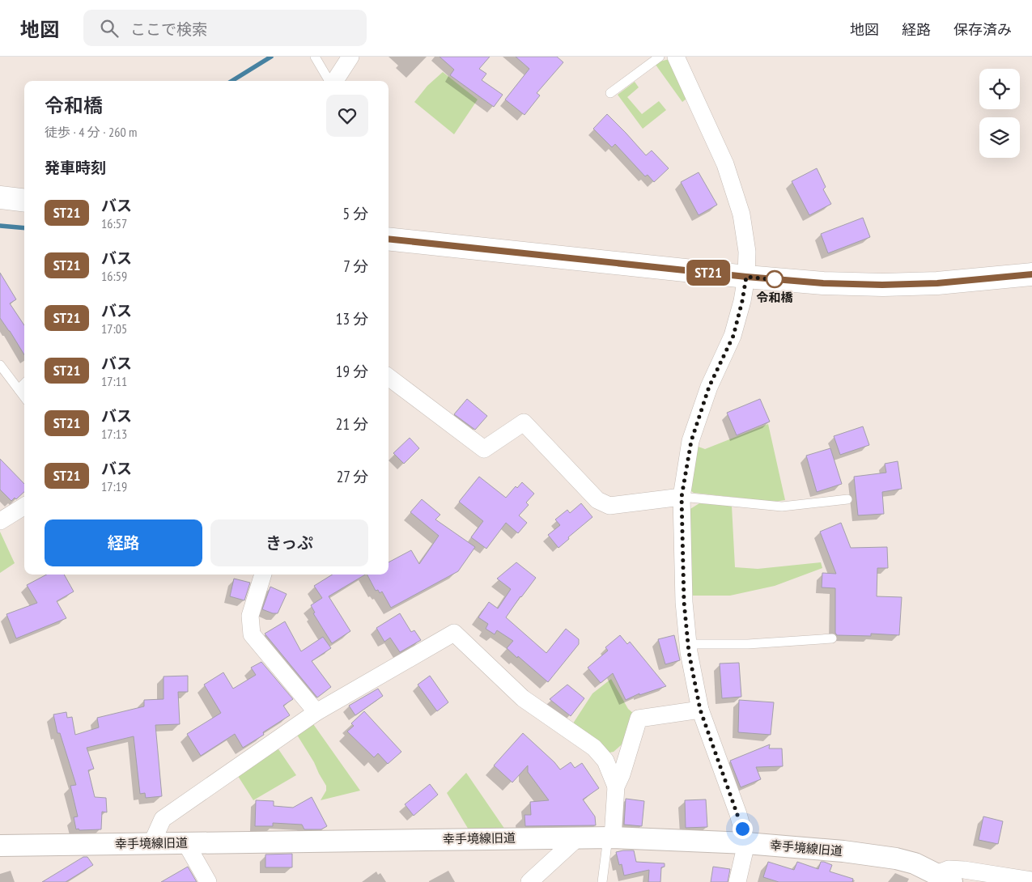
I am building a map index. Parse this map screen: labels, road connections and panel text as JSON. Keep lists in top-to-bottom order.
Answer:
{
  "streets": {
    "street": ["幸手境線旧道"]
  },
  "places": ["令和橋"],
  "lines": ["bus line ST21"],
  "page": {
    "header": "地図",
    "search": "ここで検索",
    "nav": ["地図", "経路", "保存済み"],
    "on_map": "ST21",
    "heading": [
      ["令和橋", "徒歩 · 4 分 · 260 m"],
      "発車時刻"
    ],
    "list": [
      {
        "mark": "ST21",
        "name": "バス",
        "note": "16:57",
        "value": "5 分"
      },
      {
        "mark": "ST21",
        "name": "バス",
        "note": "16:59",
        "value": "7 分"
      },
      {
        "mark": "ST21",
        "name": "バス",
        "note": "17:05",
        "value": "13 分"
      },
      {
        "mark": "ST21",
        "name": "バス",
        "note": "17:11",
        "value": "19 分"
      },
      {
        "mark": "ST21",
        "name": "バス",
        "note": "17:13",
        "value": "21 分"
      },
      {
        "mark": "ST21",
        "name": "バス",
        "note": "17:19",
        "value": "27 分"
      }
    ],
    "buttons": ["経路", "きっぷ"]
  }
}
